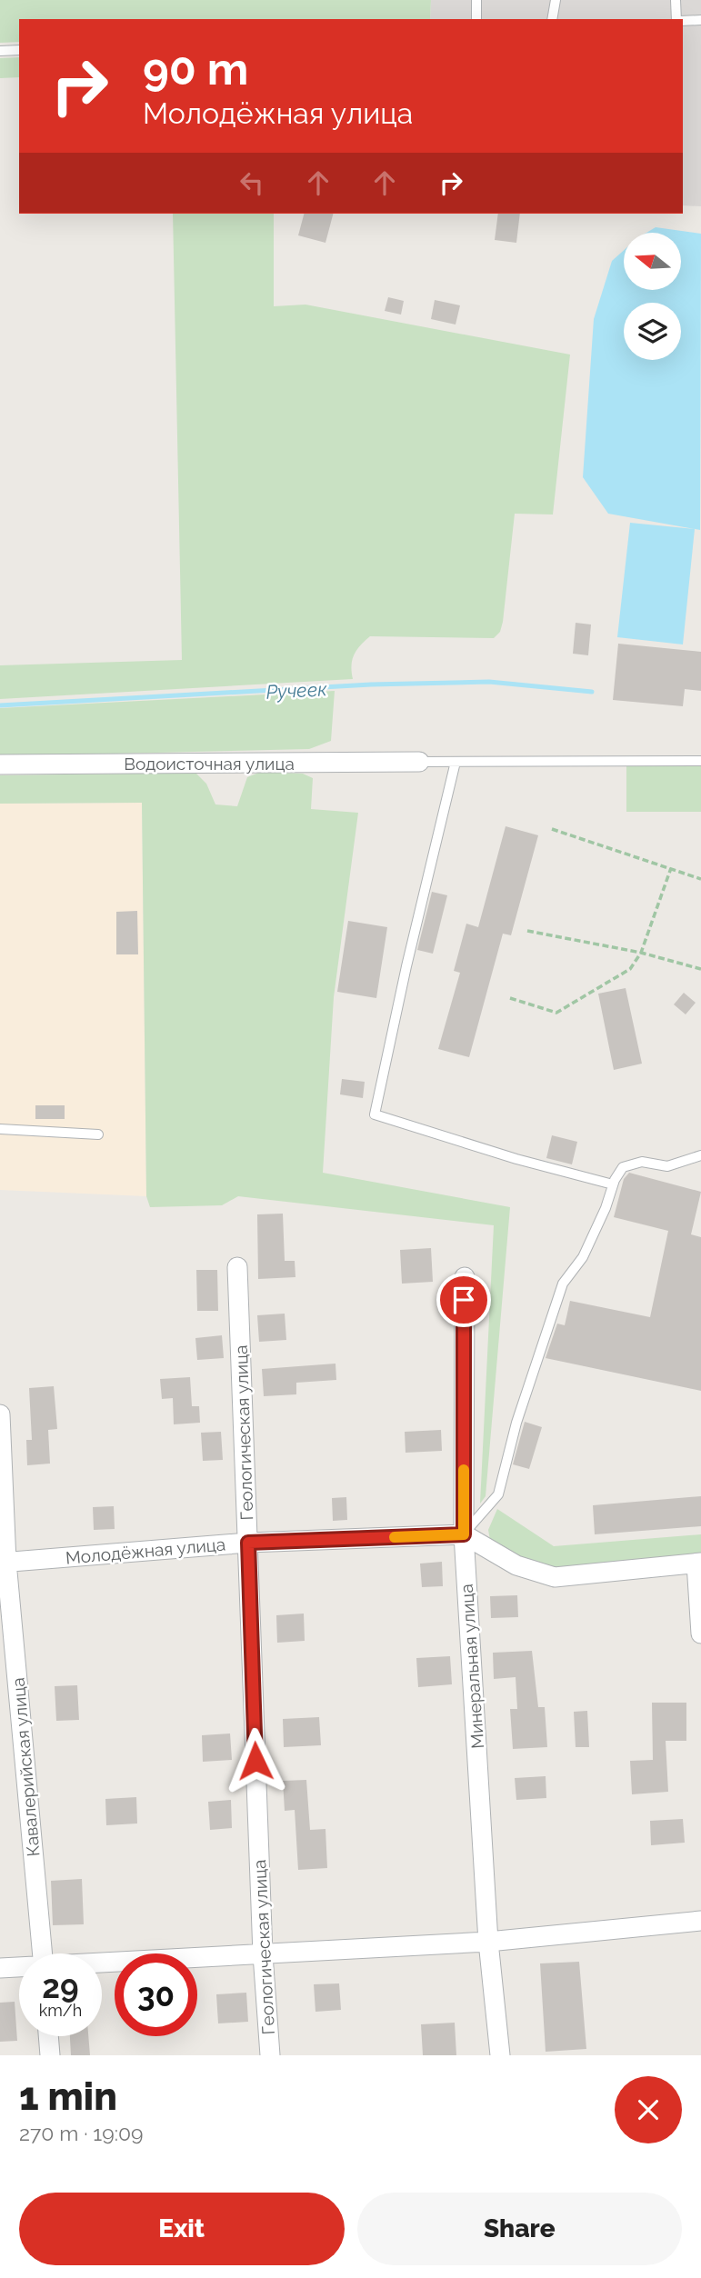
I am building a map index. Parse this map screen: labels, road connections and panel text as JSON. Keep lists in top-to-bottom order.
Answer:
{
  "streets": {
    "street": [
      "Водоисточная улица",
      "Геологическая улица",
      "Молодёжная улица",
      "Минеральная улица",
      "Кавалерийская улица"
    ]
  },
  "crossings": [
    ["Геологическая улица", "Молодёжная улица"],
    ["Молодёжная улица", "Минеральная улица"],
    ["Молодёжная улица", "Кавалерийская улица"]
  ],
  "water": ["Ручеек"],
  "north": "left",
  "page": {
    "turn": ["90 m", "Молодёжная улица"],
    "speed": "29 km/h",
    "limit": "30",
    "heading": ["1 min", "270 m · 19:09"],
    "buttons": ["Exit", "Share"]
  }
}
